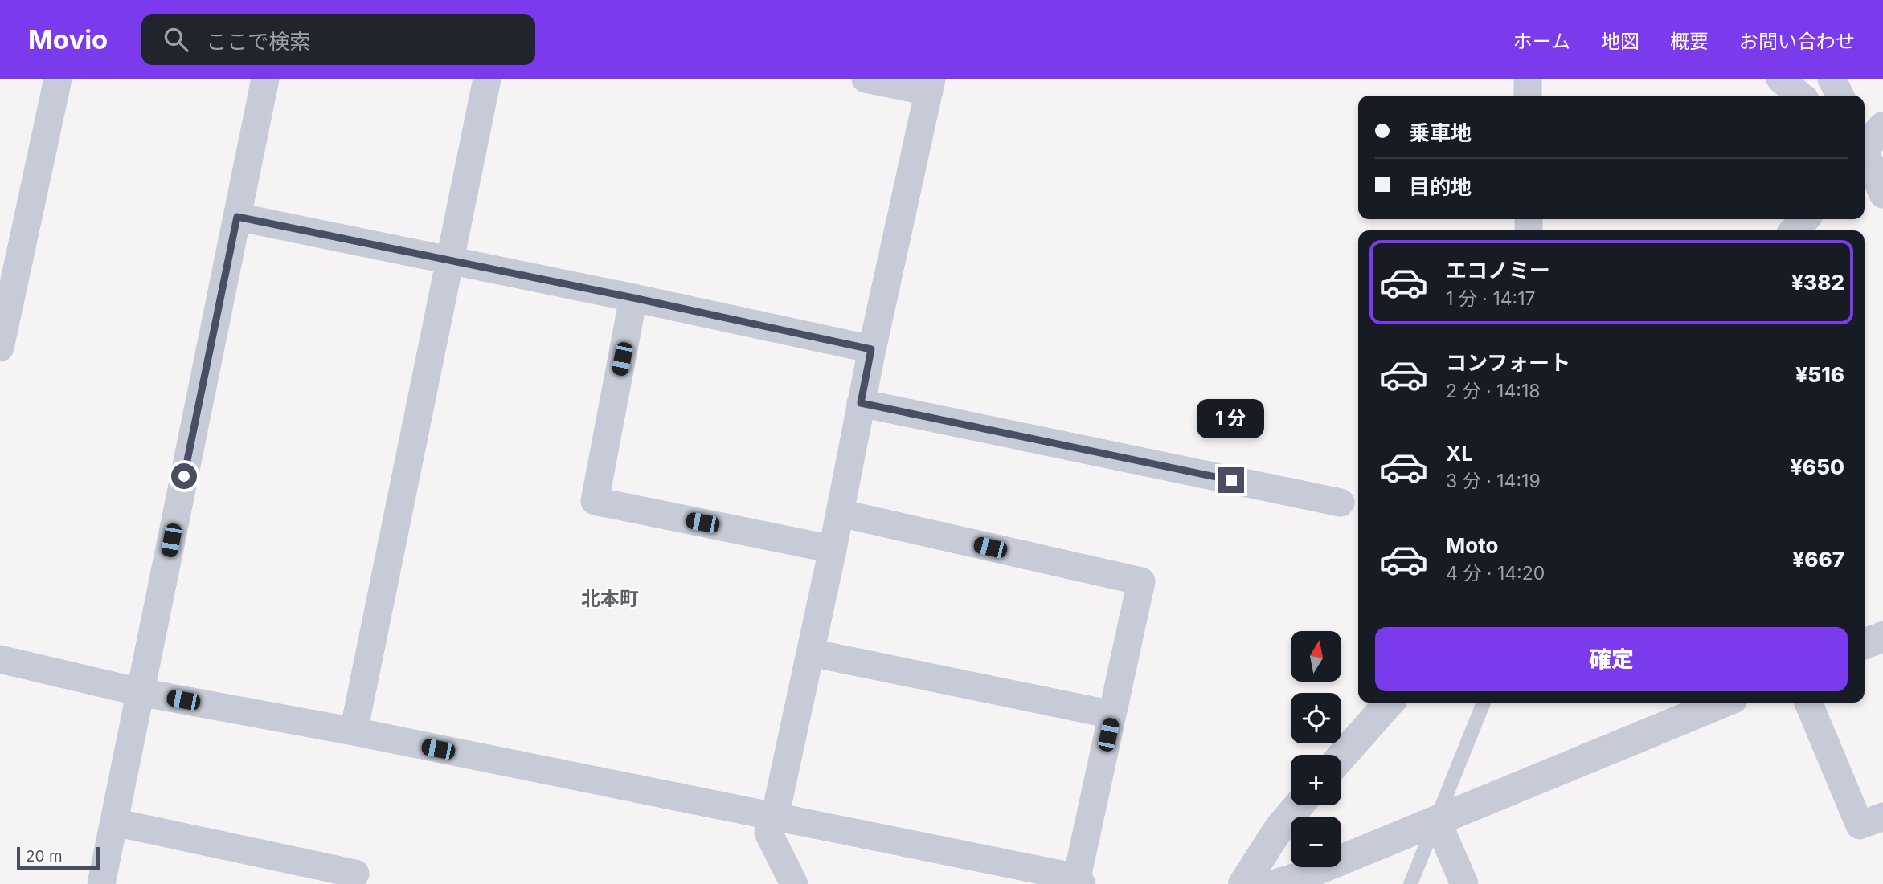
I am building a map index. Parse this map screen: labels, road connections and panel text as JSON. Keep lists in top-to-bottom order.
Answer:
{
  "districts": ["北本町"],
  "scale_bar": "20 m",
  "north": "top",
  "page": {
    "header": "Movio",
    "search": "ここで検索",
    "nav": [
      "ホーム",
      "地図",
      "概要",
      "お問い合わせ"
    ],
    "banner": ["乗車地", "目的地"],
    "list": [
      {
        "name": "エコノミー",
        "note": "1 分 · 14:17",
        "value": "¥382"
      },
      {
        "name": "コンフォート",
        "note": "2 分 · 14:18",
        "value": "¥516"
      },
      {
        "name": "XL",
        "note": "3 分 · 14:19",
        "value": "¥650"
      },
      {
        "name": "Moto",
        "note": "4 分 · 14:20",
        "value": "¥667"
      }
    ],
    "bubble": "1 分",
    "buttons": "確定",
    "map_buttons": ["+", "−"],
    "scale": "20 m"
  }
}
